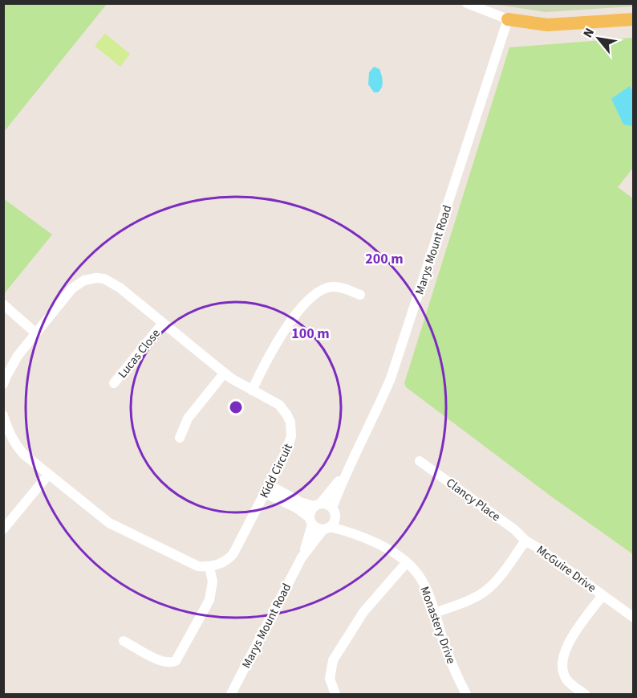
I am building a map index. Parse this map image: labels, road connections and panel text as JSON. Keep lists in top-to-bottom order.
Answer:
{
  "streets": {
    "street": [
      "Marys Mount Road",
      "Lucas Close",
      "Kidd Circuit",
      "Clancy Place",
      "McGuire Drive",
      "Monastery Drive"
    ]
  },
  "crossings": [
    ["Marys Mount Road", "Monastery Drive"],
    ["Lucas Close", "Kidd Circuit"],
    ["Clancy Place", "McGuire Drive"],
    ["McGuire Drive", "Monastery Drive"]
  ],
  "north": "top left",
  "rings": ["200 m", "100 m"]
}
